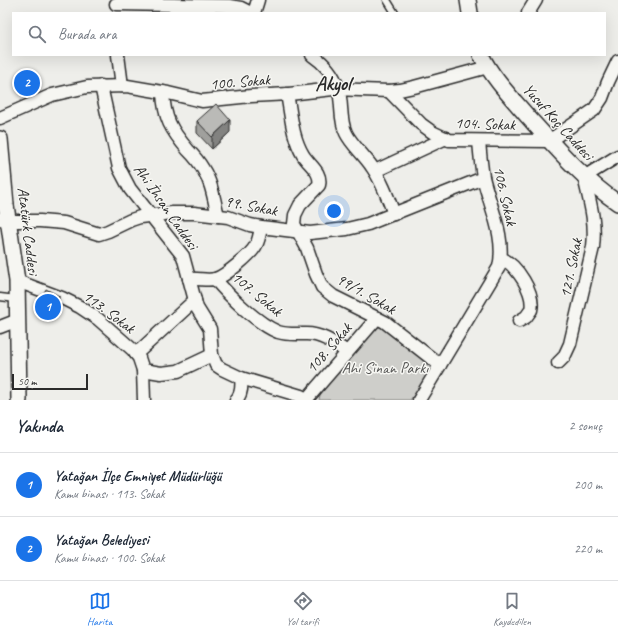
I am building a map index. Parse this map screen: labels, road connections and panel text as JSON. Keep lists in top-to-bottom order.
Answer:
{
  "streets": {
    "street": [
      "100. Sokak",
      "Yusuf Koç Caddesi",
      "104. Sokak",
      "106. Sokak",
      "99. Sokak",
      "Ahi İhsan Caddesi",
      "Atatürk Caddesi",
      "121. Sokak",
      "107. Sokak",
      "99/1. Sokak",
      "113. Sokak",
      "108. Sokak"
    ]
  },
  "crossings": [
    ["100. Sokak", "Yusuf Koç Caddesi"],
    ["100. Sokak", "104. Sokak"],
    ["100. Sokak", "Ahi İhsan Caddesi"],
    ["Yusuf Koç Caddesi", "104. Sokak"],
    ["Yusuf Koç Caddesi", "121. Sokak"],
    ["104. Sokak", "106. Sokak"],
    ["106. Sokak", "99. Sokak"],
    ["99. Sokak", "Ahi İhsan Caddesi"],
    ["99. Sokak", "Atatürk Caddesi"],
    ["99. Sokak", "99/1. Sokak"],
    ["Atatürk Caddesi", "113. Sokak"],
    ["107. Sokak", "108. Sokak"],
    ["99/1. Sokak", "108. Sokak"]
  ],
  "districts": ["Akyol"],
  "parks": ["Ahi Sinan Parkı"],
  "scale_bar": "50 m",
  "page": {
    "search": "Burada ara",
    "pins": ["2", "1"],
    "scale": "50 m",
    "heading": ["Yakında", "2 sonuç"],
    "list": [
      {
        "mark": "1",
        "name": "Yatağan İlçe Emniyet Müdürlüğü",
        "note": "Kamu binası · 113. Sokak",
        "value": "200 m"
      },
      {
        "mark": "2",
        "name": "Yatağan Belediyesi",
        "note": "Kamu binası · 100. Sokak",
        "value": "220 m"
      }
    ],
    "nav": ["Harita", "Yol tarifi", "Kaydedilen"]
  }
}
